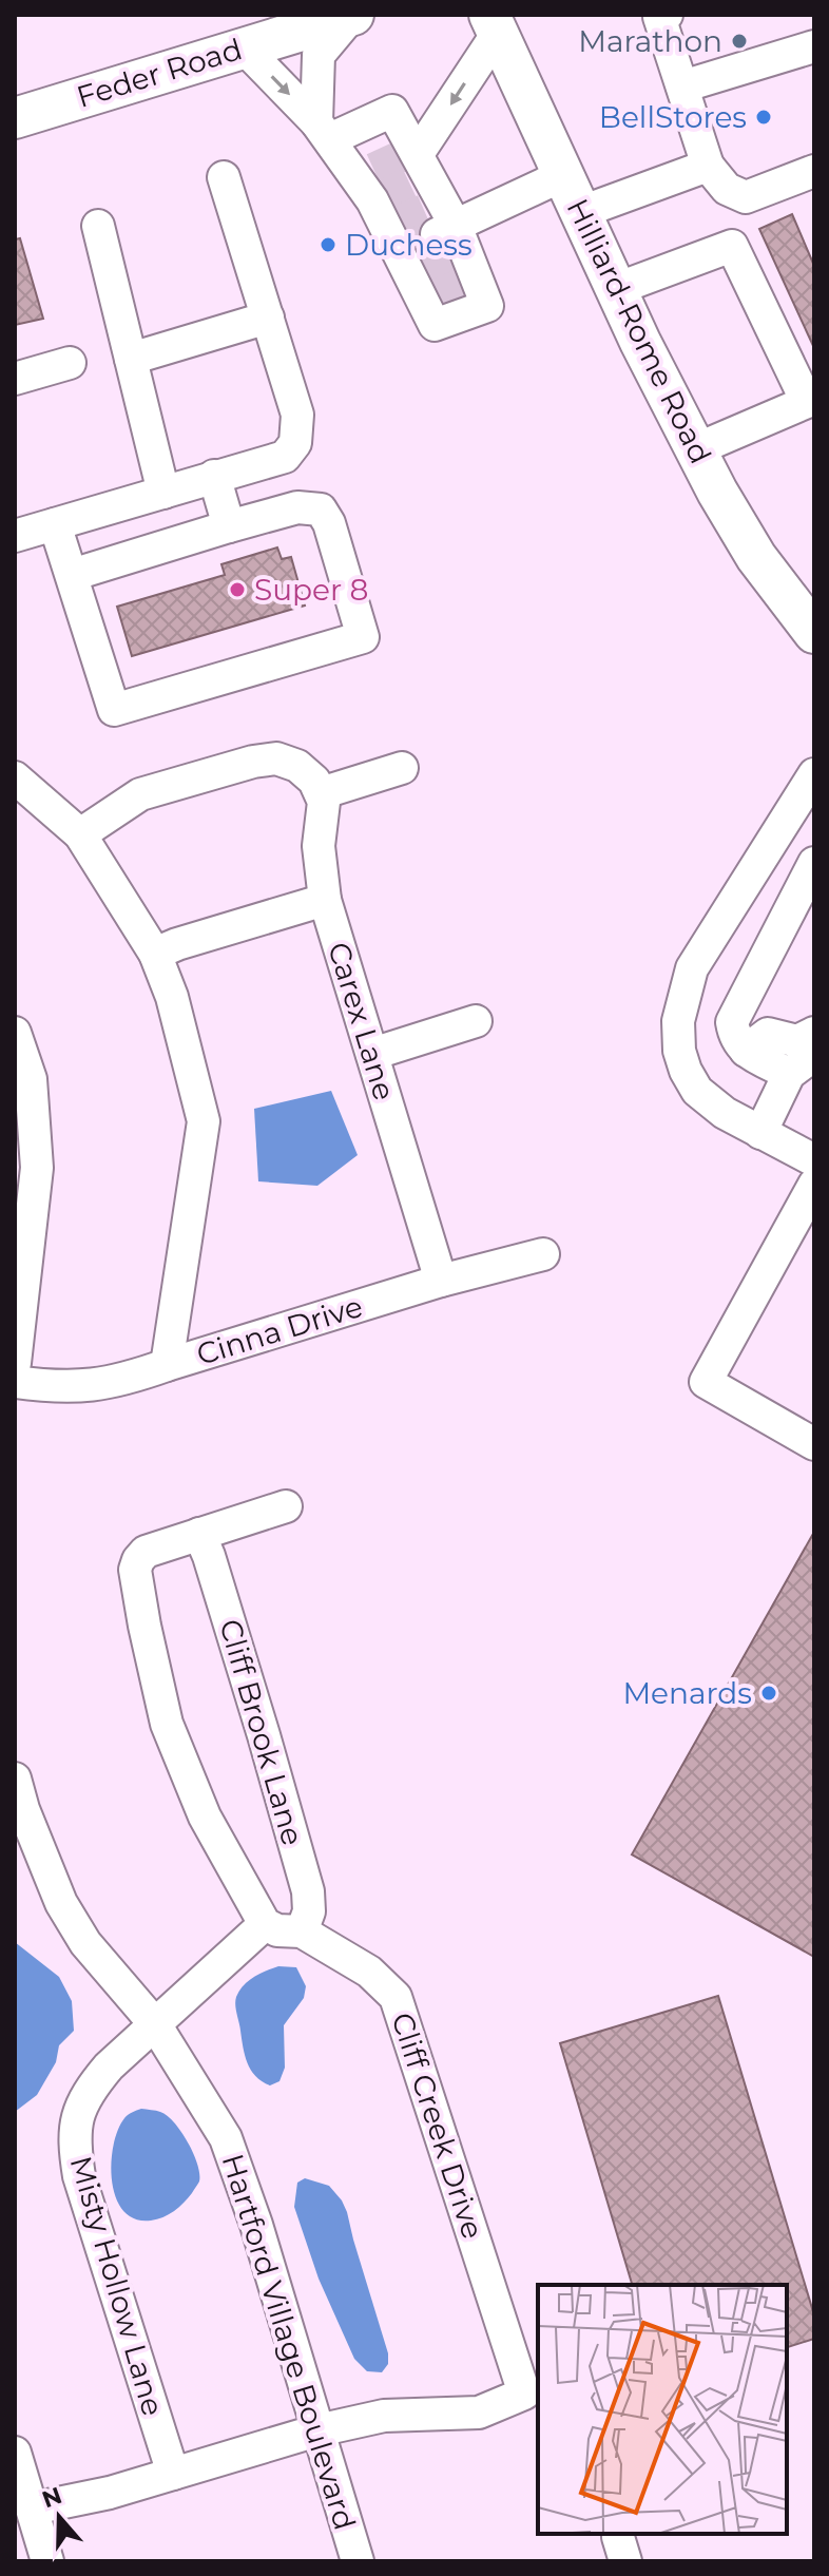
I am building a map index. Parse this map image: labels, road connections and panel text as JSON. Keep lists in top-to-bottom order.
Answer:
{
  "streets": {
    "main road": ["Feder Road", "Hilliard-Rome Road"],
    "street": [
      "Carex Lane",
      "Cinna Drive",
      "Cliff Brook Lane",
      "Cliff Creek Drive",
      "Misty Hollow Lane",
      "Hartford Village Boulevard"
    ]
  },
  "crossings": [
    ["Carex Lane", "Cinna Drive"],
    ["Cliff Brook Lane", "Cliff Creek Drive"],
    ["Cliff Creek Drive", "Misty Hollow Lane"],
    ["Cliff Creek Drive", "Hartford Village Boulevard"],
    ["Misty Hollow Lane", "Hartford Village Boulevard"]
  ],
  "places": [
    "Marathon",
    "BellStores",
    "Duchess",
    "Super 8",
    "Menards"
  ],
  "north": "top"
}
